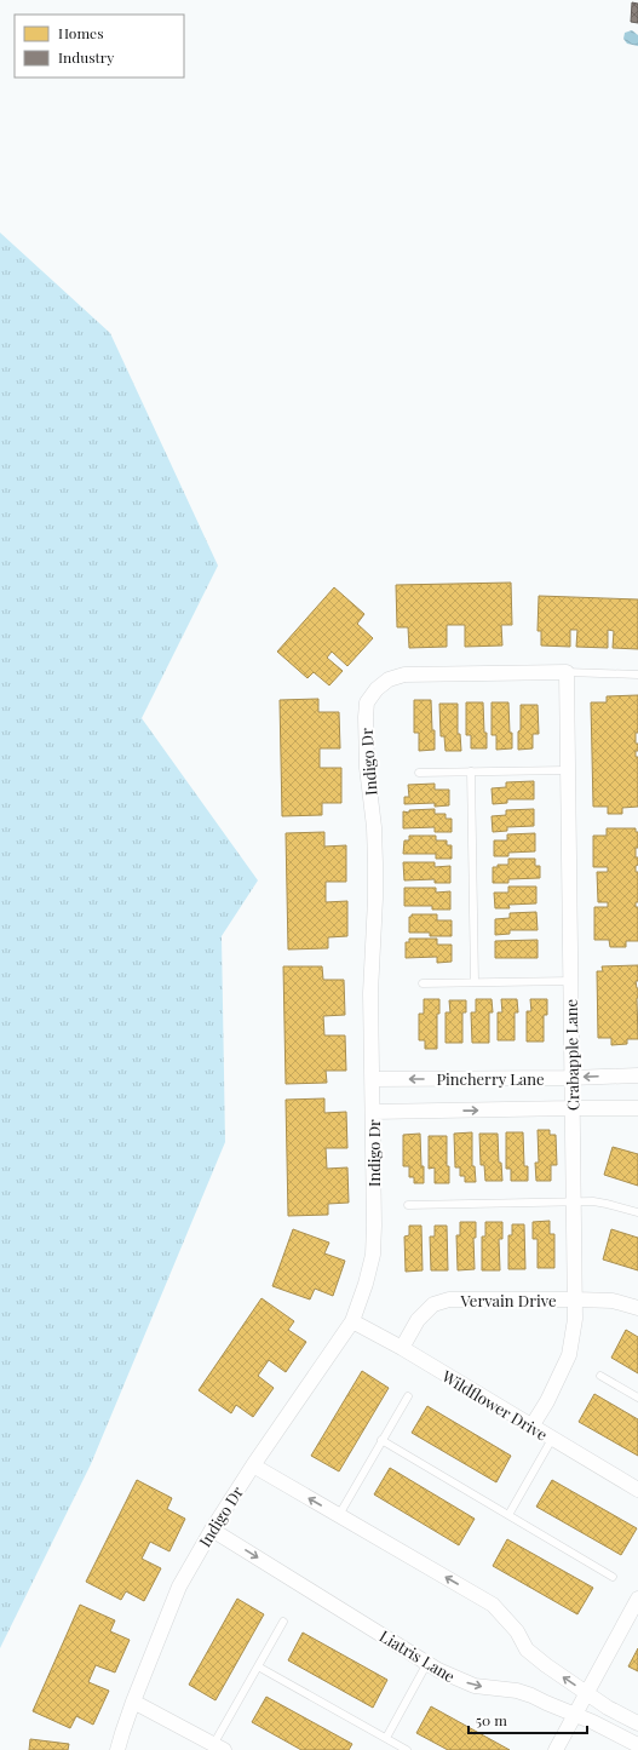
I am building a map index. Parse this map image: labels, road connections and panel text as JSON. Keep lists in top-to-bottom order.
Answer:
{
  "streets": {
    "street": [
      "Indigo Dr",
      "Crabapple Lane",
      "Pincherry Lane",
      "Vervain Drive",
      "Wildflower Drive",
      "Liatris Lane"
    ]
  },
  "crossings": [
    ["Indigo Dr", "Crabapple Lane"],
    ["Indigo Dr", "Pincherry Lane"],
    ["Indigo Dr", "Wildflower Drive"],
    ["Indigo Dr", "Liatris Lane"],
    ["Crabapple Lane", "Pincherry Lane"],
    ["Crabapple Lane", "Vervain Drive"],
    ["Crabapple Lane", "Wildflower Drive"],
    ["Vervain Drive", "Wildflower Drive"]
  ],
  "legend": ["Homes", "Industry"],
  "scale_bar": "50 m"
}
